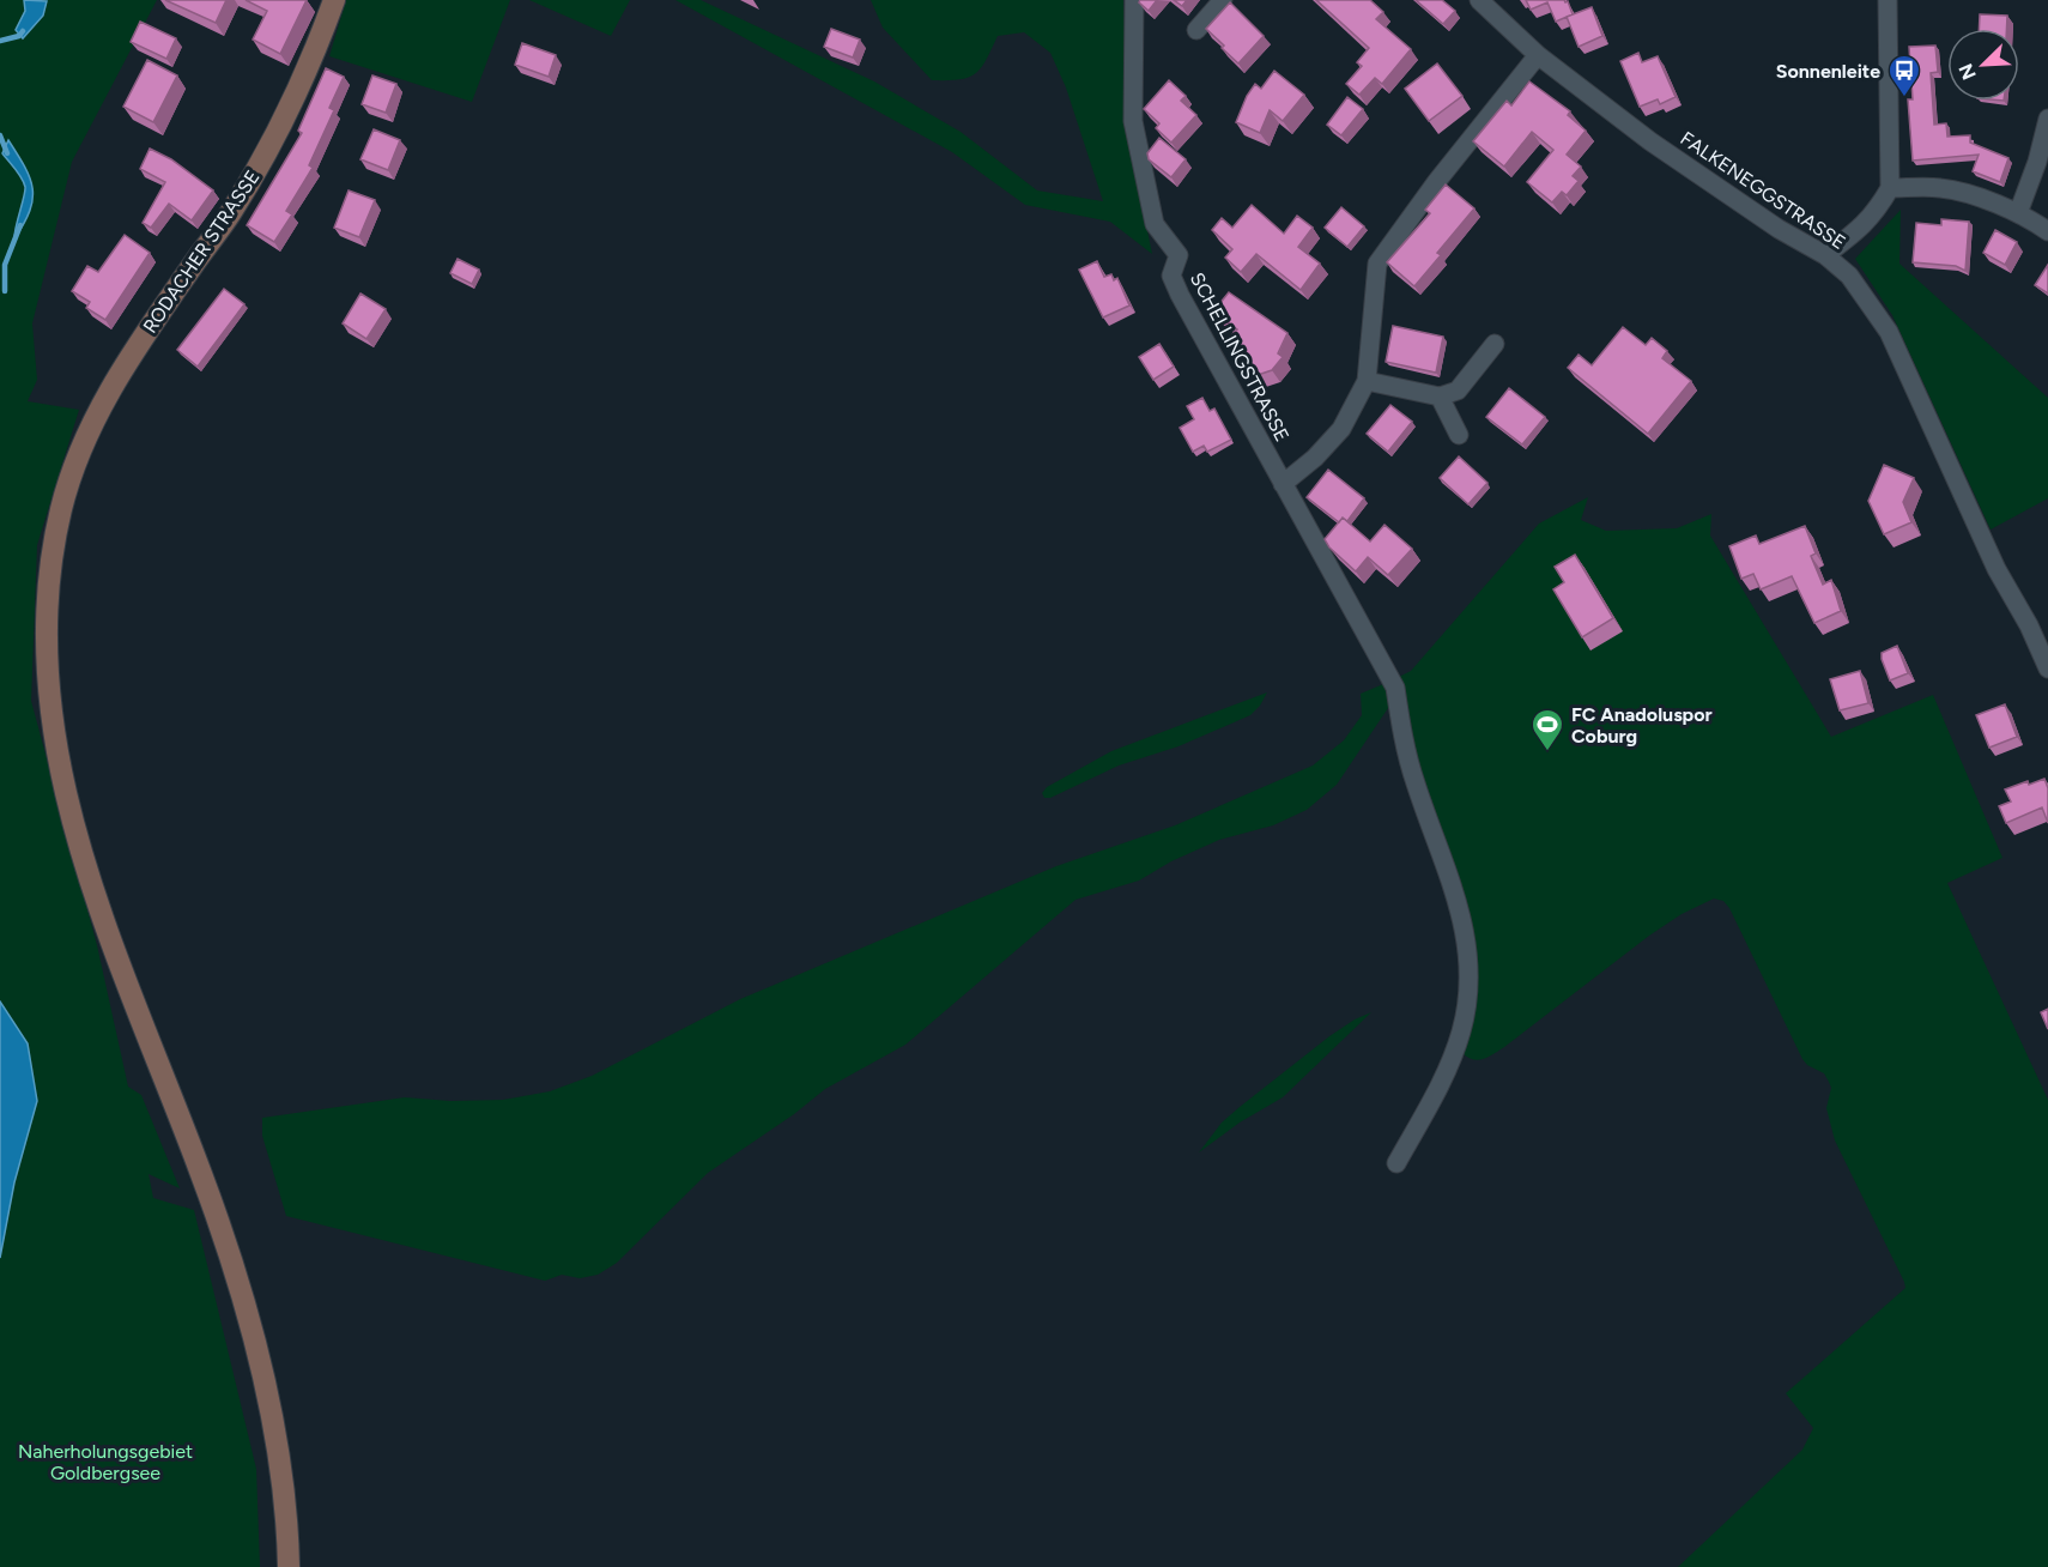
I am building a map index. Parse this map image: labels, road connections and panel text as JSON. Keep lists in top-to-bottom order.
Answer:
{
  "streets": {
    "street": ["FALKENEGGSTRASSE", "RODACHER STRASSE", "SCHELLINGSTRASSE"]
  },
  "parks": ["Naherholungsgebiet Goldbergsee"],
  "places": {
    "bus stop": ["Sonnenleite"],
    "sports": ["FC Anadoluspor Coburg"]
  },
  "north": "bottom left"
}
